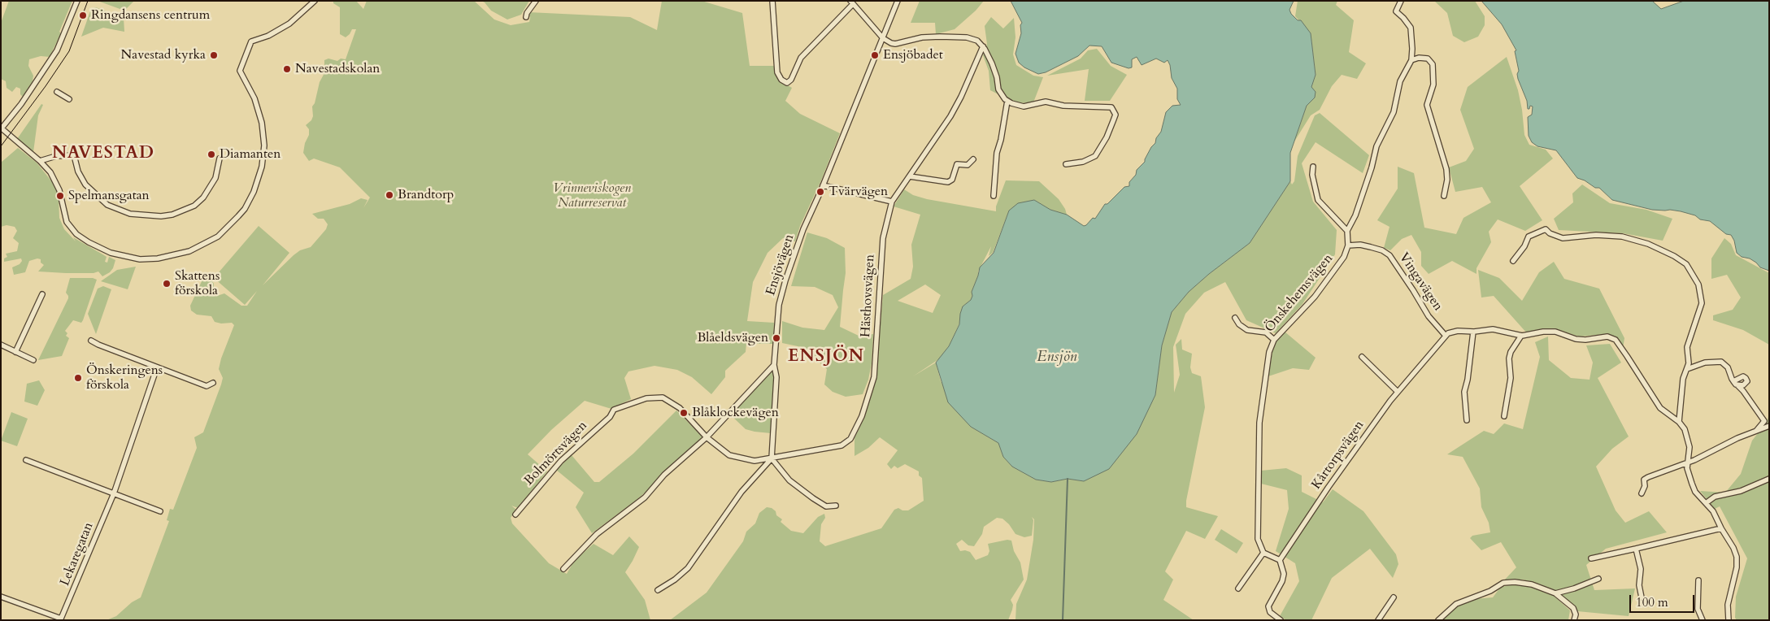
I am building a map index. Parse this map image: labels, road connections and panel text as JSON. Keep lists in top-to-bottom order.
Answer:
{
  "streets": {
    "street": [
      "Ensjövägen",
      "Vingavägen",
      "Önskehemsvägen",
      "Hästhovsvägen",
      "Bolmörtsvägen",
      "Kårtorpsvägen",
      "Lekaregatan"
    ]
  },
  "crossings": [
    ["Vingavägen", "Önskehemsvägen"],
    ["Vingavägen", "Kårtorpsvägen"],
    ["Hästhovsvägen", "Bolmörtsvägen"]
  ],
  "districts": ["NAVESTAD", "ENSJÖN"],
  "water": ["Ensjön"],
  "parks": ["Vrinneviskogen Naturreservat"],
  "places": [
    "Ringdansens centrum",
    "Navestad kyrka",
    "Ensjöbadet",
    "Navestadskolan",
    "Diamanten",
    "Tvärvägen",
    "Brandtorp",
    "Spelmansgatan",
    "Skattens förskola",
    "Blåeldsvägen",
    "Önskeringens förskola",
    "Blåklockevägen"
  ],
  "scale_bar": "100 m"
}
